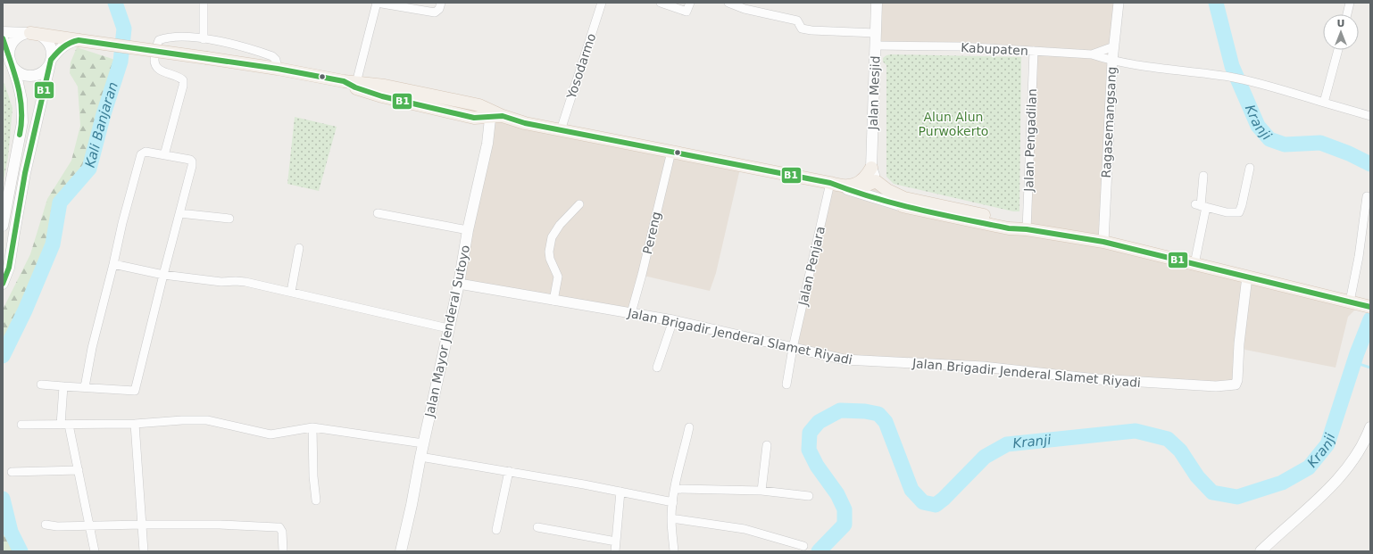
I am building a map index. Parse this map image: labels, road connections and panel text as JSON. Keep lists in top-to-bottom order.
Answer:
{
  "streets": {
    "main road": ["Jalan Mesjid", "Jalan Mayor Jenderal Sutoyo"],
    "street": [
      "Kabupaten",
      "Yosodarmo",
      "Ragasemangsang",
      "Jalan Pengadilan",
      "Pereng",
      "Jalan Penjara",
      "Jalan Brigadir Jenderal Slamet Riyadi"
    ]
  },
  "crossings": [
    ["Kabupaten", "Jalan Mesjid"],
    ["Kabupaten", "Ragasemangsang"],
    ["Kabupaten", "Jalan Pengadilan"],
    ["Pereng", "Jalan Brigadir Jenderal Slamet Riyadi"],
    ["Jalan Penjara", "Jalan Brigadir Jenderal Slamet Riyadi"],
    ["Jalan Mayor Jenderal Sutoyo", "Jalan Brigadir Jenderal Slamet Riyadi"]
  ],
  "water": ["Kranji", "Kali Banjaran"],
  "parks": ["Alun Alun Purwokerto"],
  "lines": ["transit line B1"],
  "north": "top"
}
